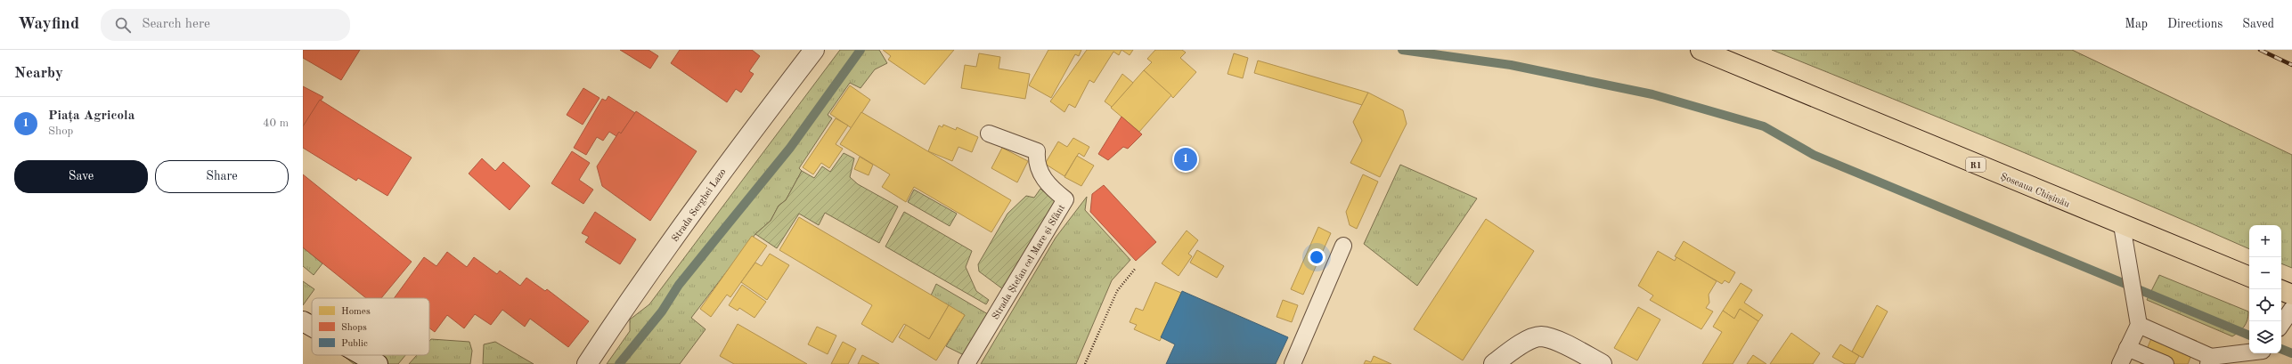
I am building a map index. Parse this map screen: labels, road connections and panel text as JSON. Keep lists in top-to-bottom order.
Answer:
{
  "streets": {
    "highway": ["R1", "Șoseaua Chișinău"],
    "street": ["Strada Serghei Lazo"],
    "lane": ["Strada Ștefan cel Mare și Sfânt"]
  },
  "legend": ["Homes", "Shops", "Public"],
  "page": {
    "header": "Wayfind",
    "search": "Search here",
    "nav": ["Map", "Directions", "Saved"],
    "heading": "Nearby",
    "list": [
      {
        "mark": "1",
        "name": "Piața Agricola",
        "note": "Shop",
        "value": "40 m"
      }
    ],
    "pins": "1",
    "buttons": ["Save", "Share"],
    "map_buttons": ["+", "−"]
  }
}
